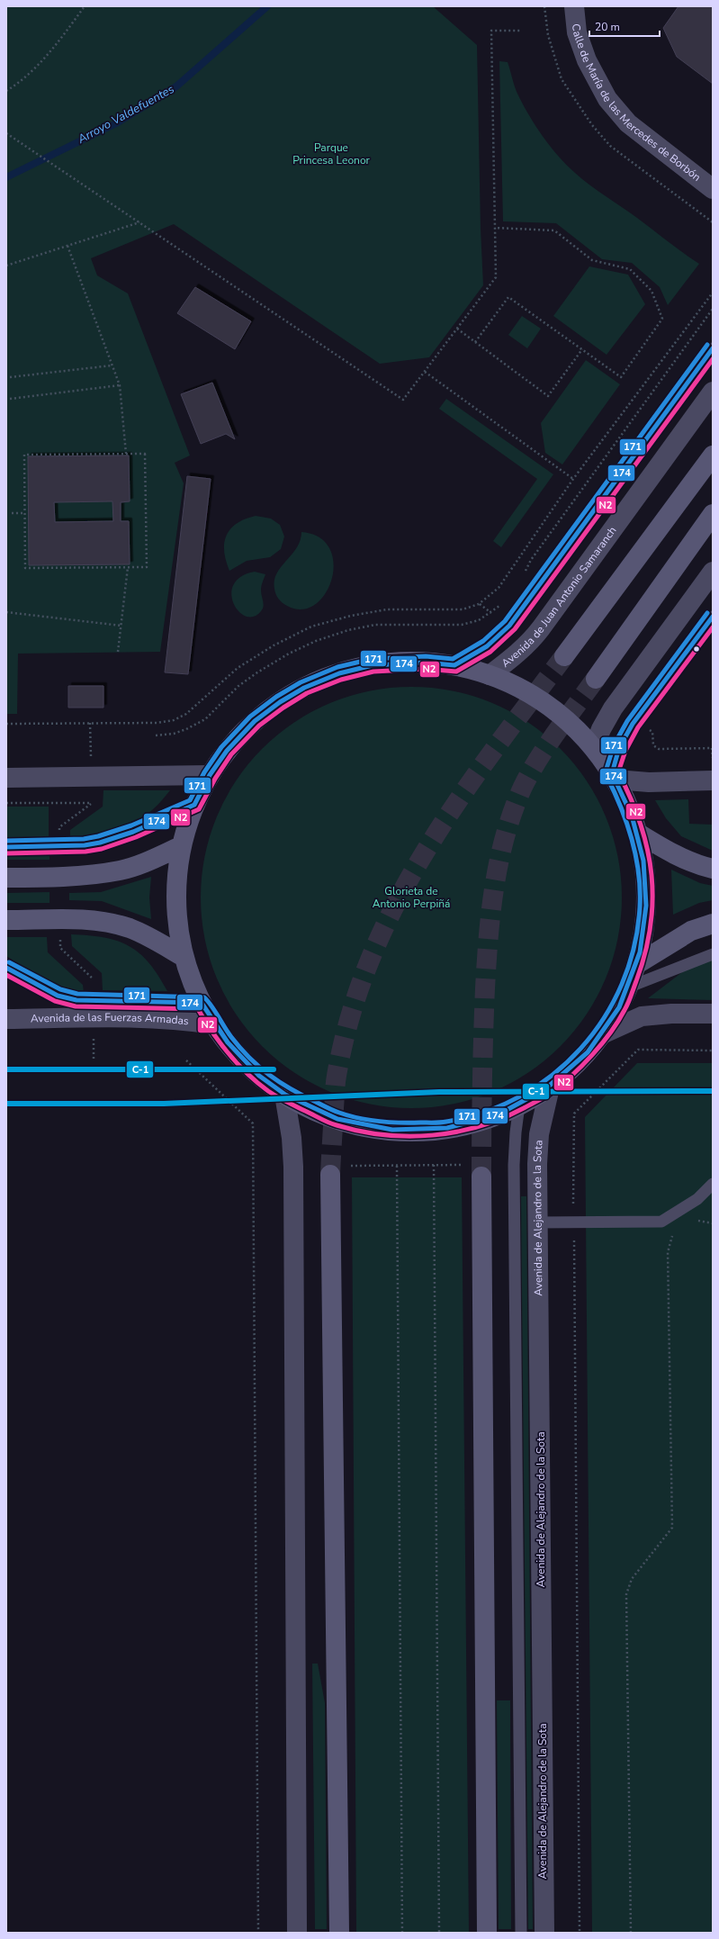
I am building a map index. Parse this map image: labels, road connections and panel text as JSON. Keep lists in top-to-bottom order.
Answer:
{
  "streets": {
    "street": [
      "Calle de María de las Mercedes de Borbón",
      "Avenida de Juan Antonio Samaranch",
      "Avenida de las Fuerzas Armadas",
      "Avenida de Alejandro de la Sota"
    ]
  },
  "water": ["Arroyo Valdefuentes"],
  "parks": ["Parque Princesa Leonor", "Glorieta de Antonio Perpiñá"],
  "lines": [
    "transit line 171",
    "transit line 174",
    "transit line N2",
    "transit line C-1"
  ],
  "scale_bar": "20 m"
}
